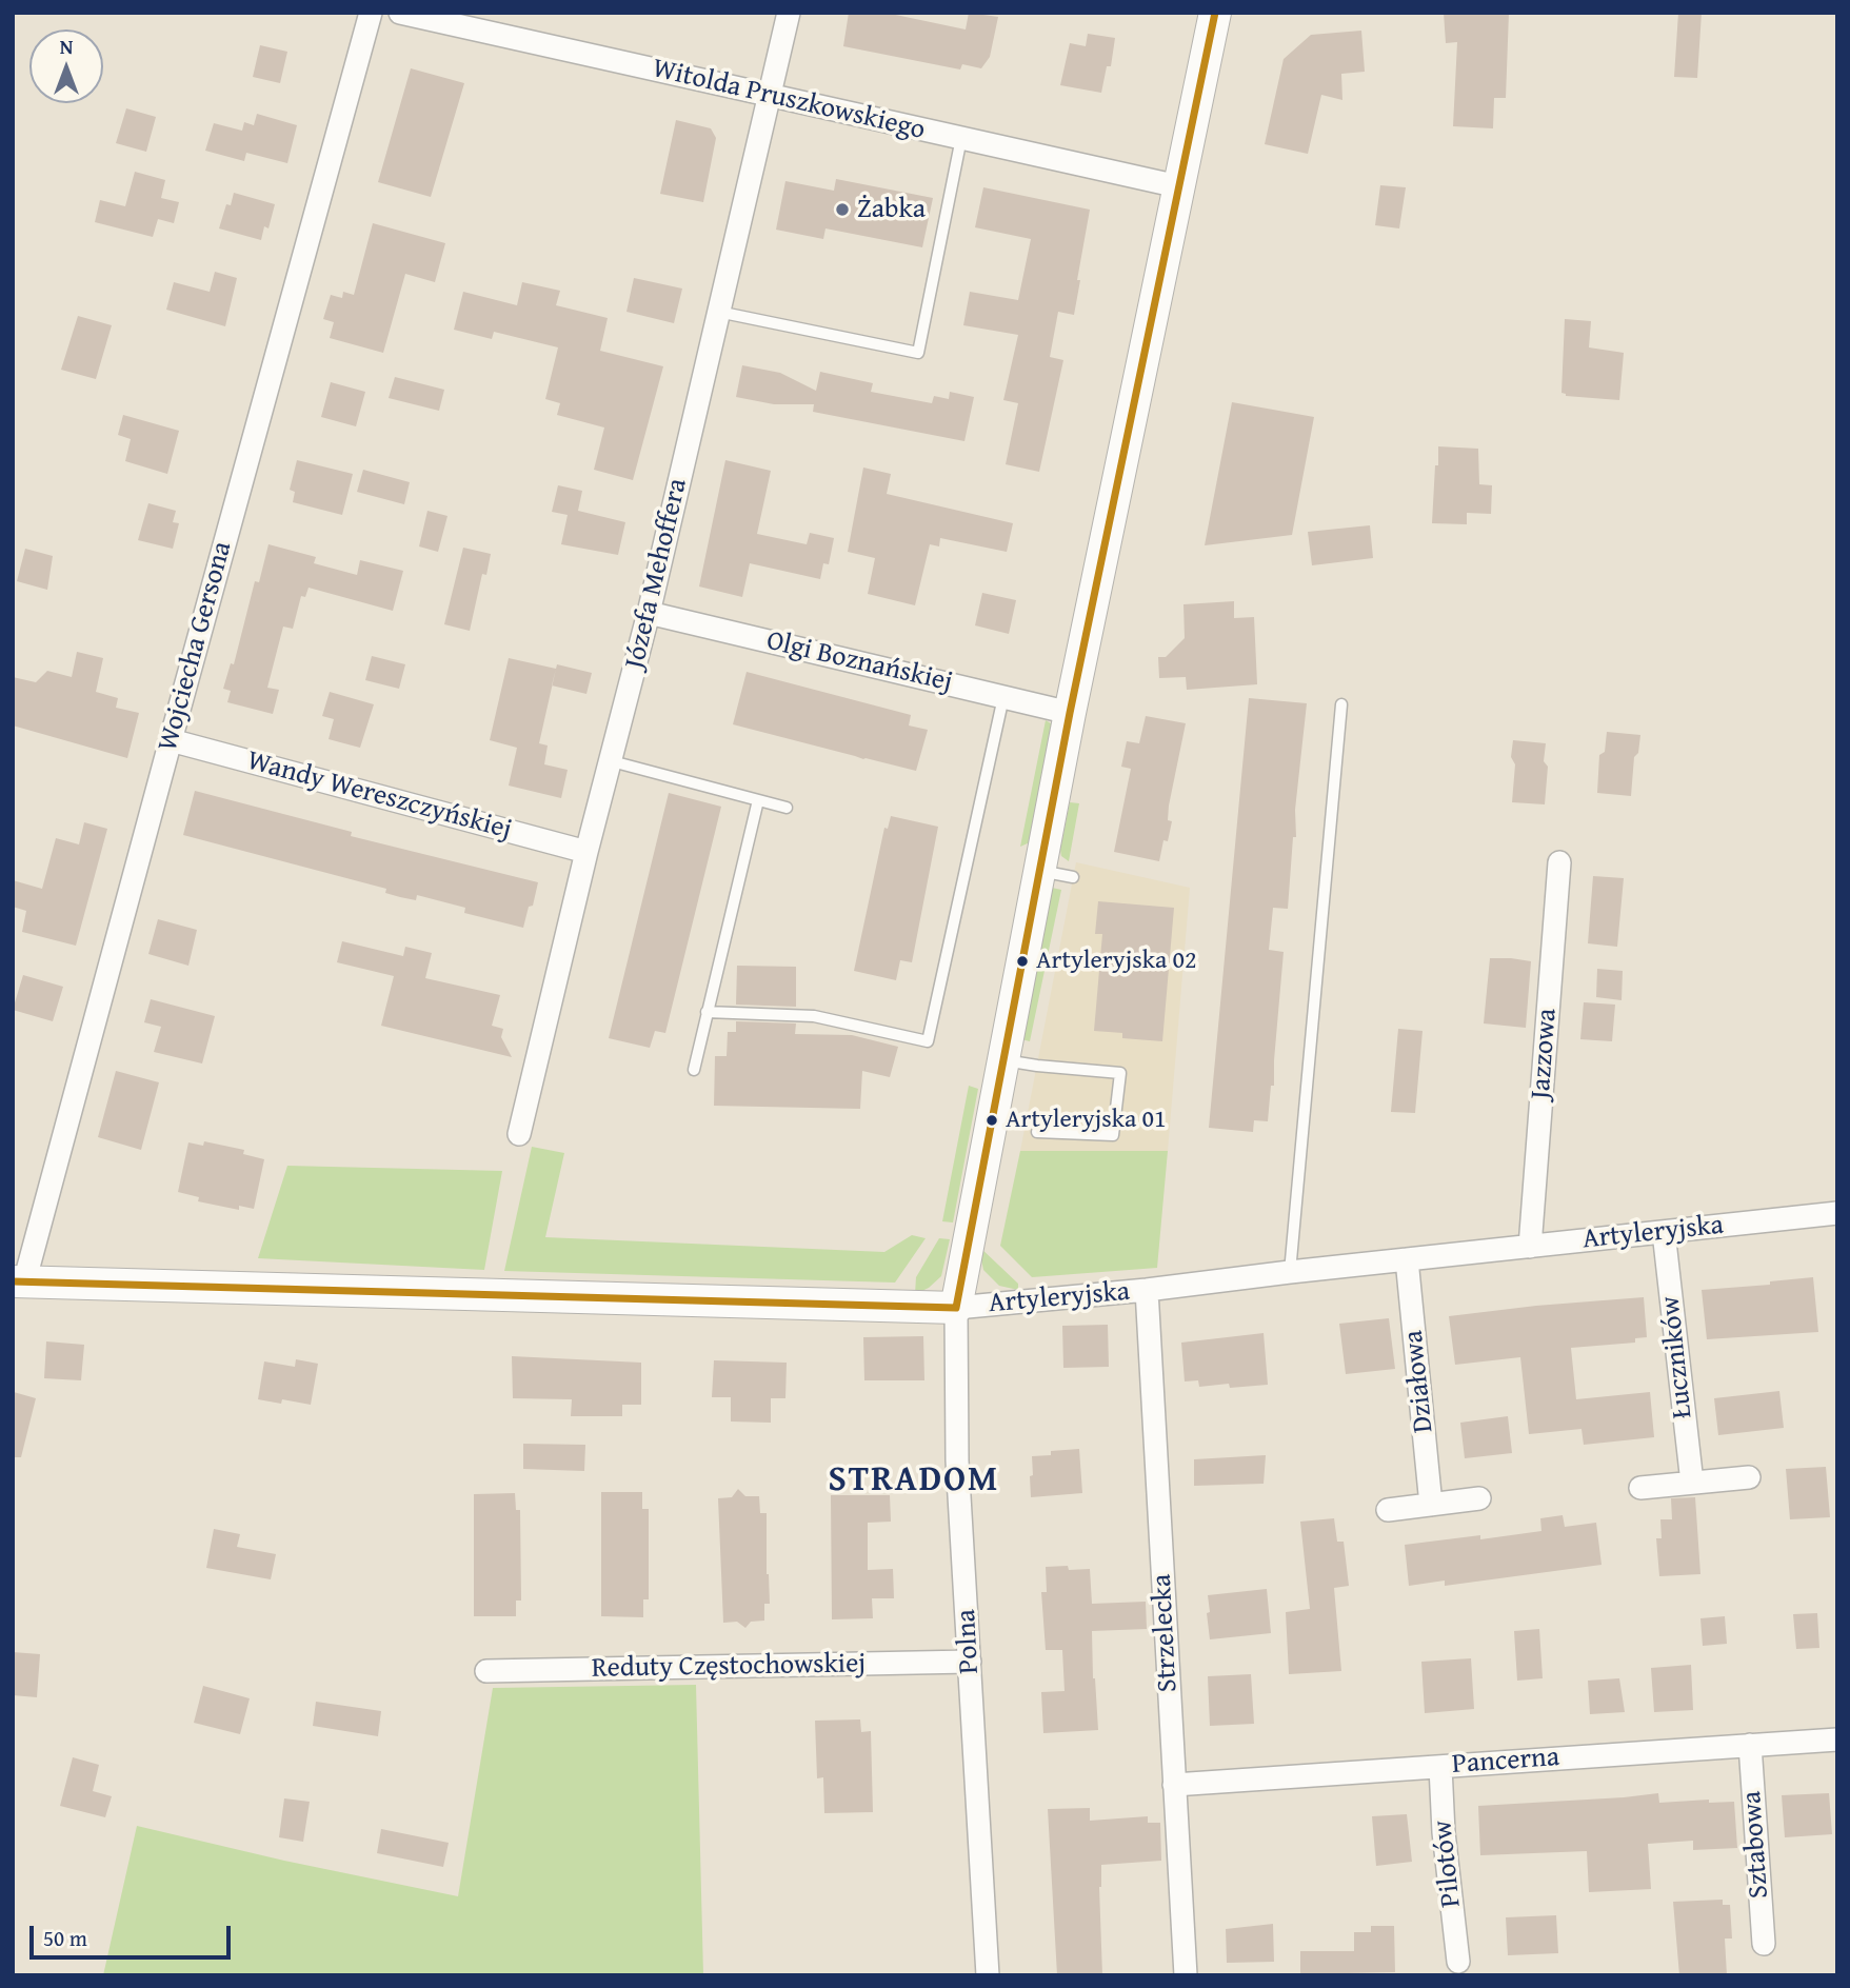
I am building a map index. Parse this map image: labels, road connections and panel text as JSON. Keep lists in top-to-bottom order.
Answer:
{
  "streets": {
    "street": [
      "Witolda Pruszkowskiego",
      "Józefa Mehoffera",
      "Wojciecha Gersona",
      "Olgi Boznańskiej",
      "Wandy Wereszczyńskiej",
      "Jazzowa",
      "Artyleryjska",
      "Łuczników",
      "Działowa",
      "Strzelecka",
      "Polna",
      "Reduty Częstochowskiej",
      "Pancerna",
      "Sztabowa",
      "Pilotów"
    ]
  },
  "crossings": [
    ["Witolda Pruszkowskiego", "Józefa Mehoffera"],
    ["Józefa Mehoffera", "Olgi Boznańskiej"],
    ["Józefa Mehoffera", "Wandy Wereszczyńskiej"],
    ["Wojciecha Gersona", "Wandy Wereszczyńskiej"],
    ["Wojciecha Gersona", "Artyleryjska"],
    ["Jazzowa", "Artyleryjska"],
    ["Artyleryjska", "Łuczników"],
    ["Artyleryjska", "Działowa"],
    ["Artyleryjska", "Strzelecka"],
    ["Artyleryjska", "Polna"],
    ["Strzelecka", "Pancerna"],
    ["Polna", "Reduty Częstochowskiej"],
    ["Pancerna", "Sztabowa"],
    ["Pancerna", "Pilotów"]
  ],
  "districts": ["STRADOM"],
  "places": ["Żabka", "Artyleryjska 02", "Artyleryjska 01"],
  "scale_bar": "50 m",
  "north": "top"
}
